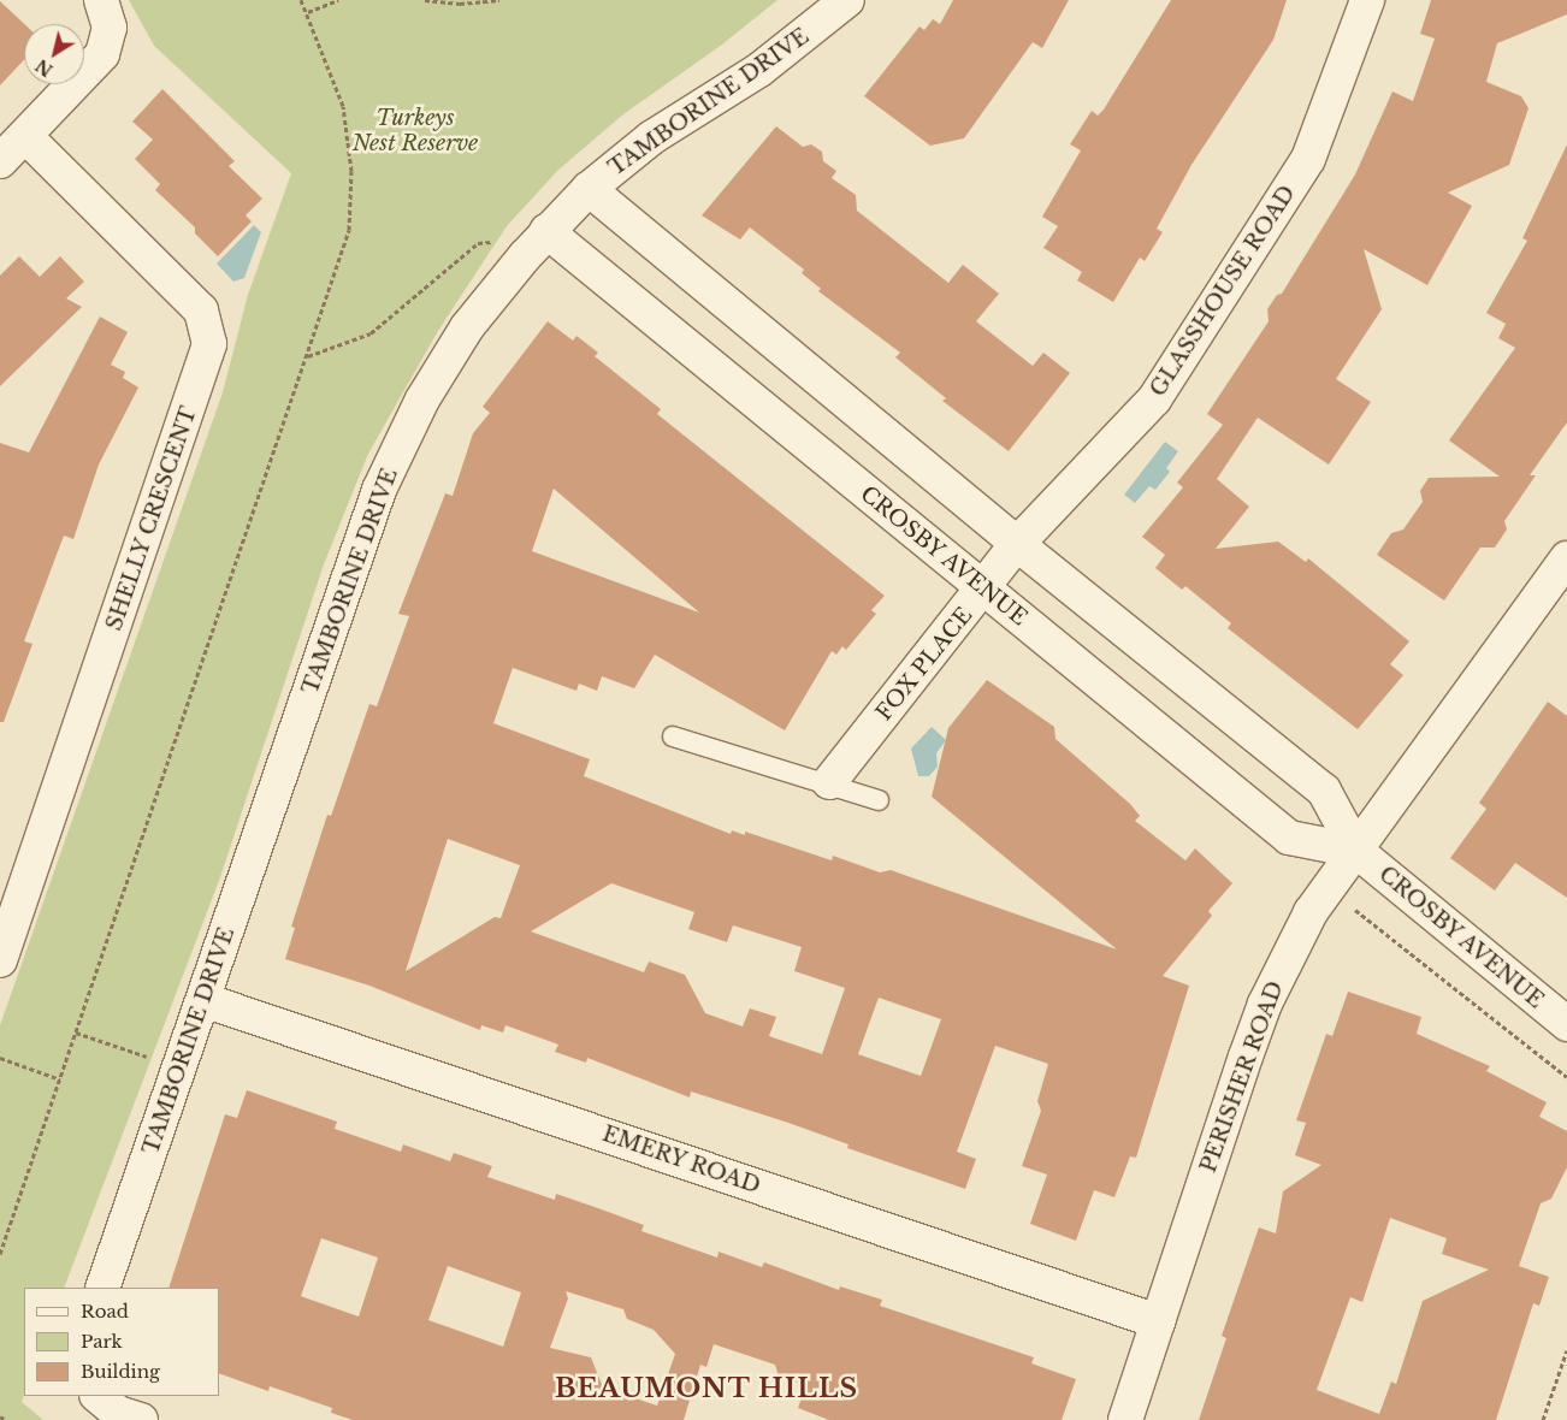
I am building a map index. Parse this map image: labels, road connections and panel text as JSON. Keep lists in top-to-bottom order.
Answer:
{
  "streets": {
    "street": [
      "TAMBORINE DRIVE",
      "GLASSHOUSE ROAD",
      "SHELLY CRESCENT",
      "CROSBY AVENUE",
      "FOX PLACE",
      "PERISHER ROAD",
      "EMERY ROAD"
    ]
  },
  "crossings": [
    ["TAMBORINE DRIVE", "CROSBY AVENUE"],
    ["TAMBORINE DRIVE", "EMERY ROAD"],
    ["GLASSHOUSE ROAD", "CROSBY AVENUE"],
    ["GLASSHOUSE ROAD", "FOX PLACE"],
    ["CROSBY AVENUE", "FOX PLACE"],
    ["CROSBY AVENUE", "PERISHER ROAD"],
    ["PERISHER ROAD", "EMERY ROAD"]
  ],
  "districts": ["BEAUMONT HILLS"],
  "parks": ["Turkeys Nest Reserve"],
  "legend": ["Road", "Park", "Building"],
  "north": "bottom left"
}
